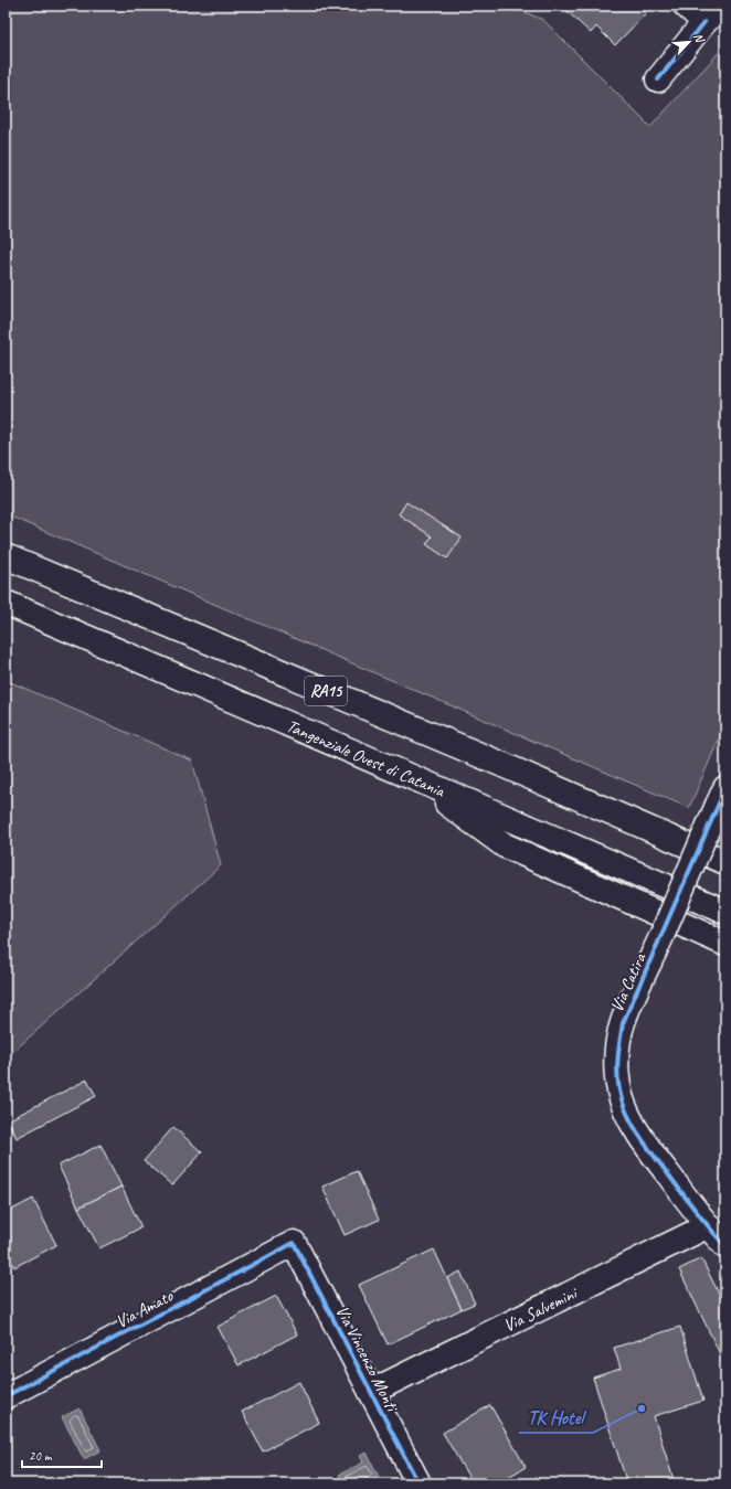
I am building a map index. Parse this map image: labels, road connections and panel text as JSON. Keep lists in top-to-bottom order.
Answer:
{
  "streets": {
    "main road": [
      "RA15",
      "Tangenziale Ovest di Catania",
      "Via Catira",
      "Via Amato",
      "Via Salvemini",
      "Via Vincenzo Monti"
    ]
  },
  "crossings": [
    ["Via Catira", "Via Salvemini"],
    ["Via Amato", "Via Vincenzo Monti"],
    ["Via Salvemini", "Via Vincenzo Monti"]
  ],
  "places": ["TK Hotel"],
  "scale_bar": "20 m",
  "north": "top right"
}
